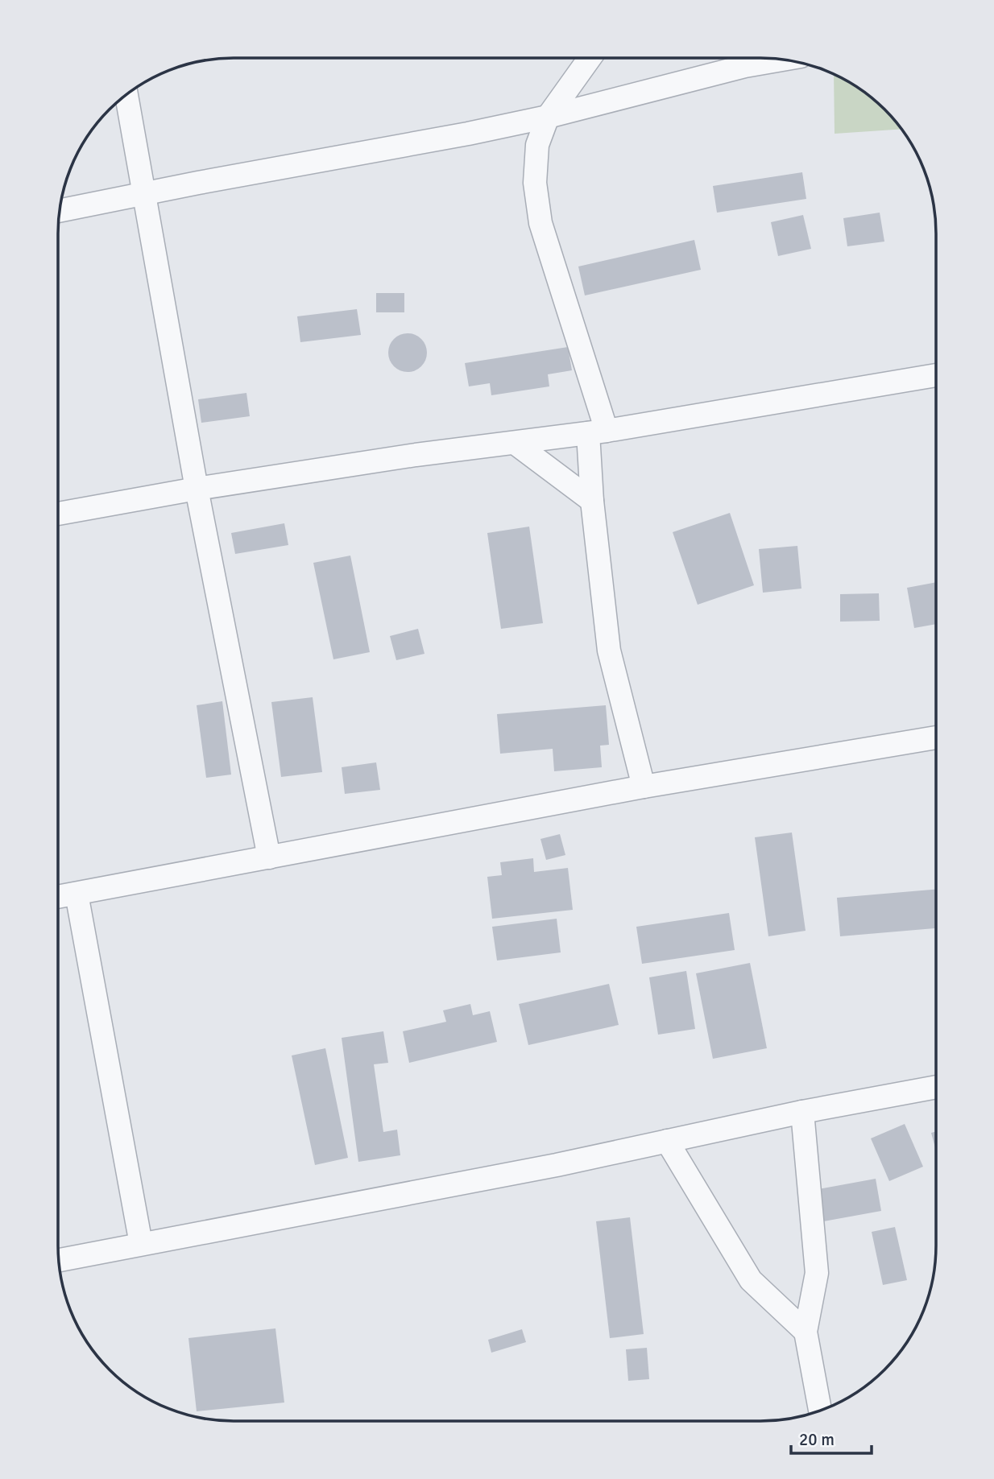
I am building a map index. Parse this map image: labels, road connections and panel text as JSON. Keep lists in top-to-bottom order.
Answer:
{
  "scale_bar": "20 m"
}
